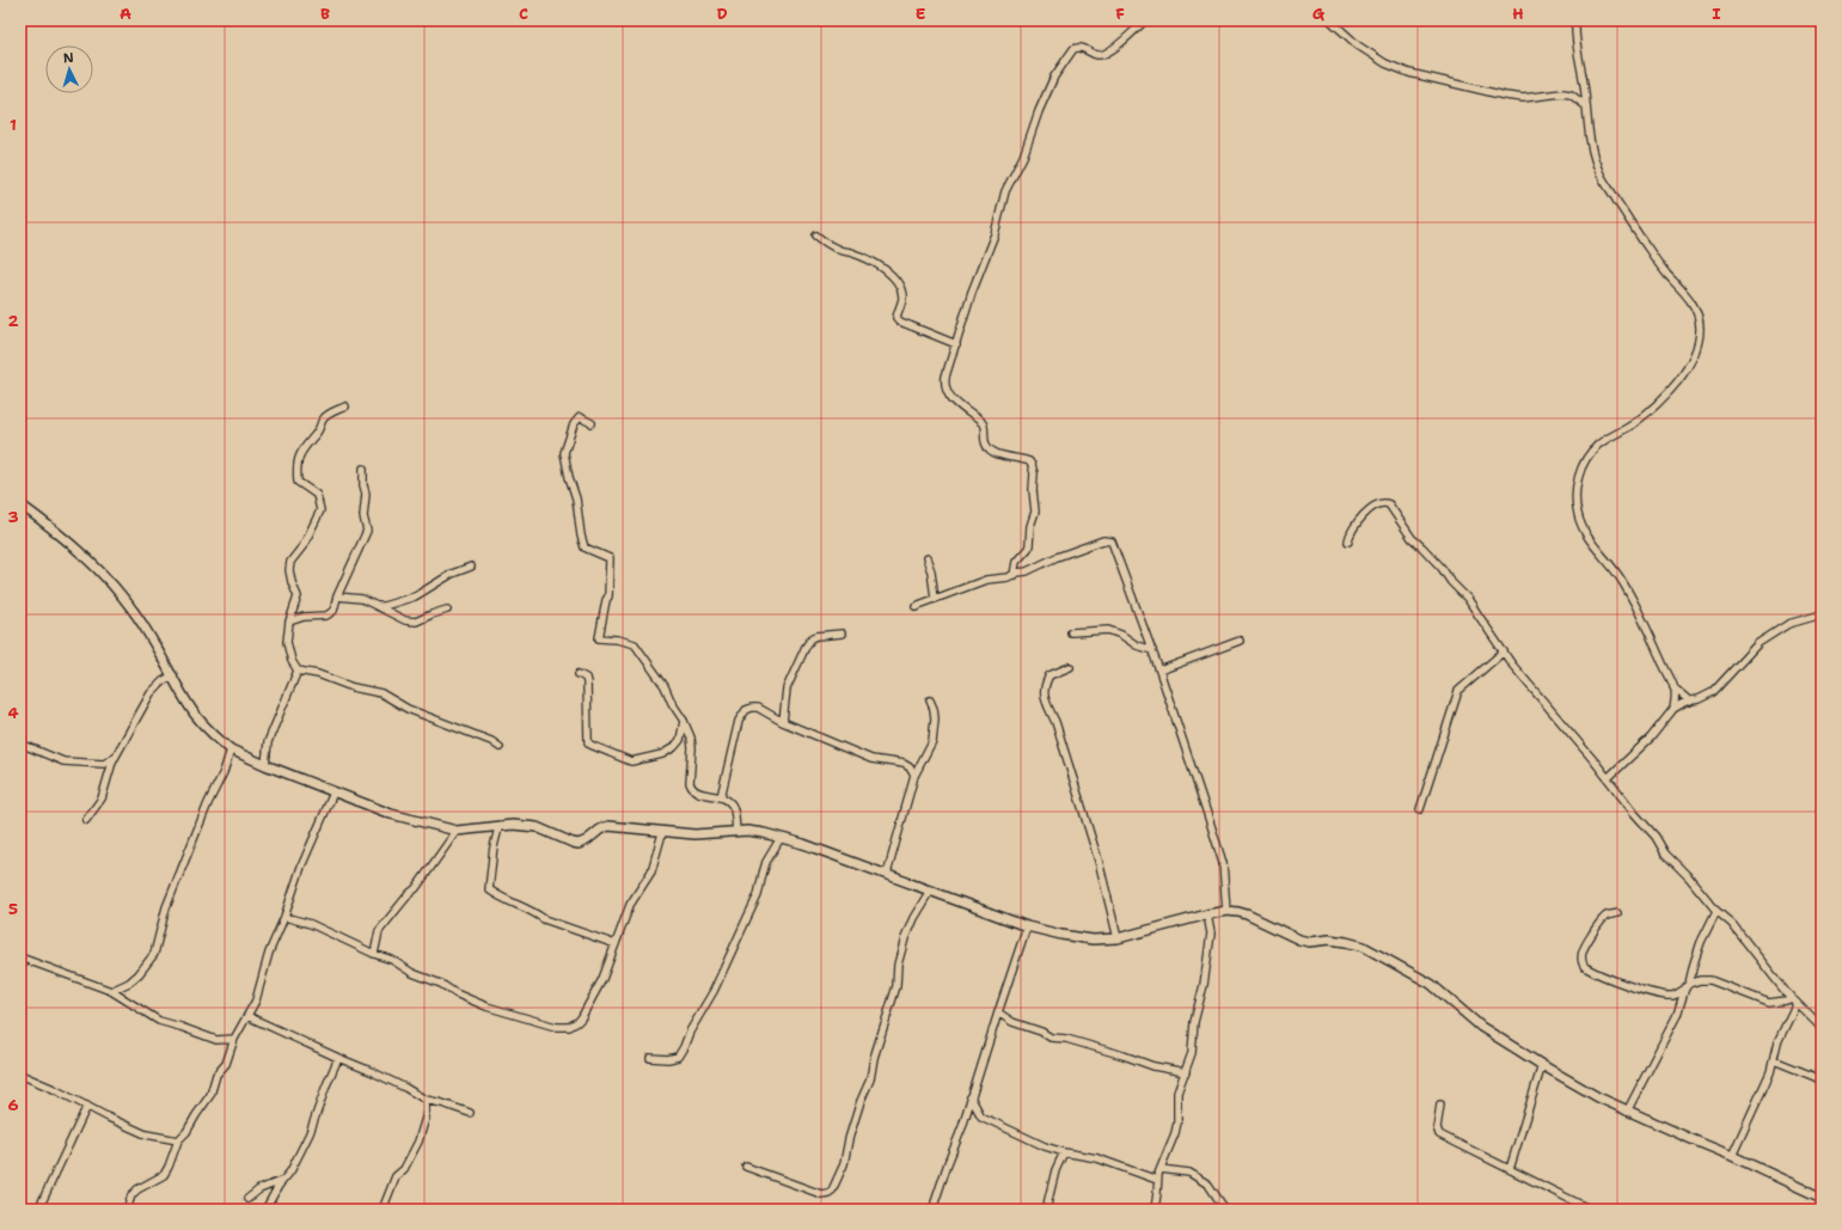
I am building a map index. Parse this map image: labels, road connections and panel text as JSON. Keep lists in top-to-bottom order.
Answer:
{
  "north": "top",
  "grid": {
    "columns": [
      "A",
      "B",
      "C",
      "D",
      "E",
      "F",
      "G",
      "H",
      "I"
    ],
    "rows": [
      "1",
      "2",
      "3",
      "4",
      "5",
      "6"
    ]
  }
}
